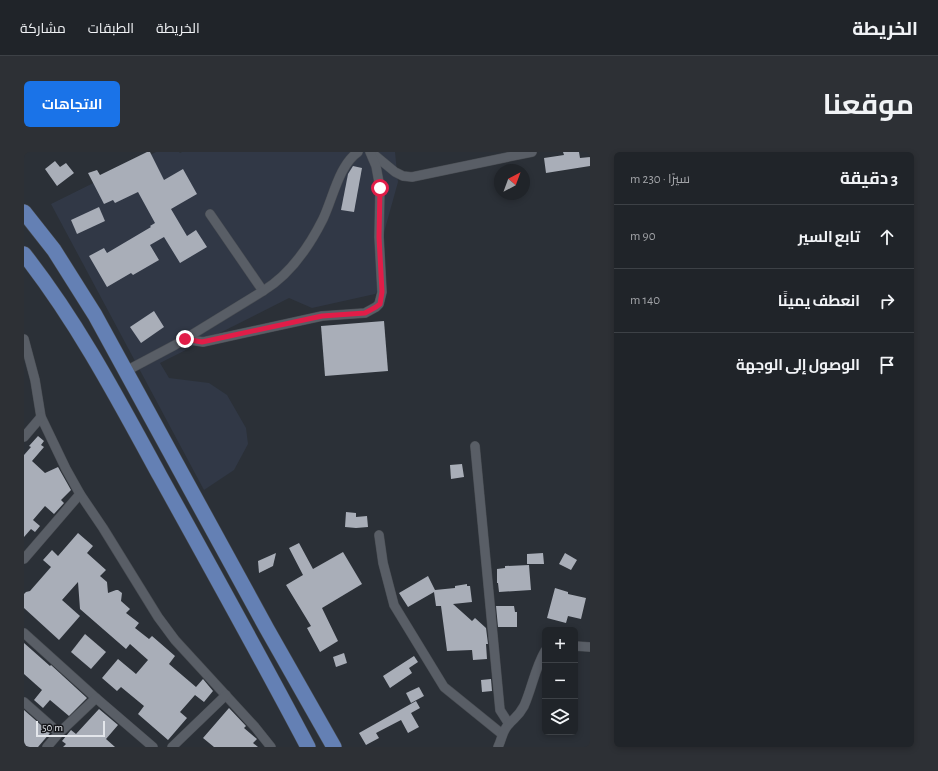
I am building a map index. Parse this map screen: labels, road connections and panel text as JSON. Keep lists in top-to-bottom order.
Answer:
{
  "scale_bar": "50 m",
  "north": "top right",
  "page": {
    "header": "الخريطة",
    "nav": ["الخريطة", "الطبقات", "مشاركة"],
    "title": "موقعنا",
    "buttons": "الاتجاهات",
    "heading": ["3 دقيقة", "سيرًا · 230 m"],
    "list": [
      ["تابع السير", "90 m"],
      ["انعطف يمينًا", "140 m"],
      "الوصول إلى الوجهة"
    ],
    "map_buttons": ["+", "−"],
    "scale": "50 m"
  }
}
